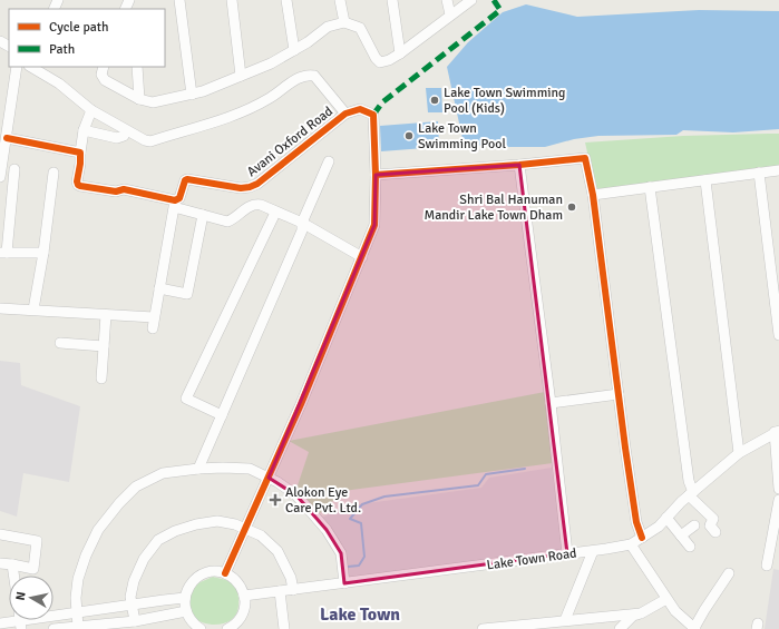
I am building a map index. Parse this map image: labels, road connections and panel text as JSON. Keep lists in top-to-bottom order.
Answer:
{
  "streets": {
    "street": ["Avani Oxford Road", "Lake Town Road"]
  },
  "districts": ["Lake Town"],
  "places": {
    "other": ["Lake Town Swimming Pool (Kids)", "Lake Town Swimming Pool", "Shri Bal Hanuman Mandir Lake Town Dham"],
    "health": ["Alokon Eye Care Pvt. Ltd."]
  },
  "legend": ["Cycle path", "Path"],
  "north": "left"
}
